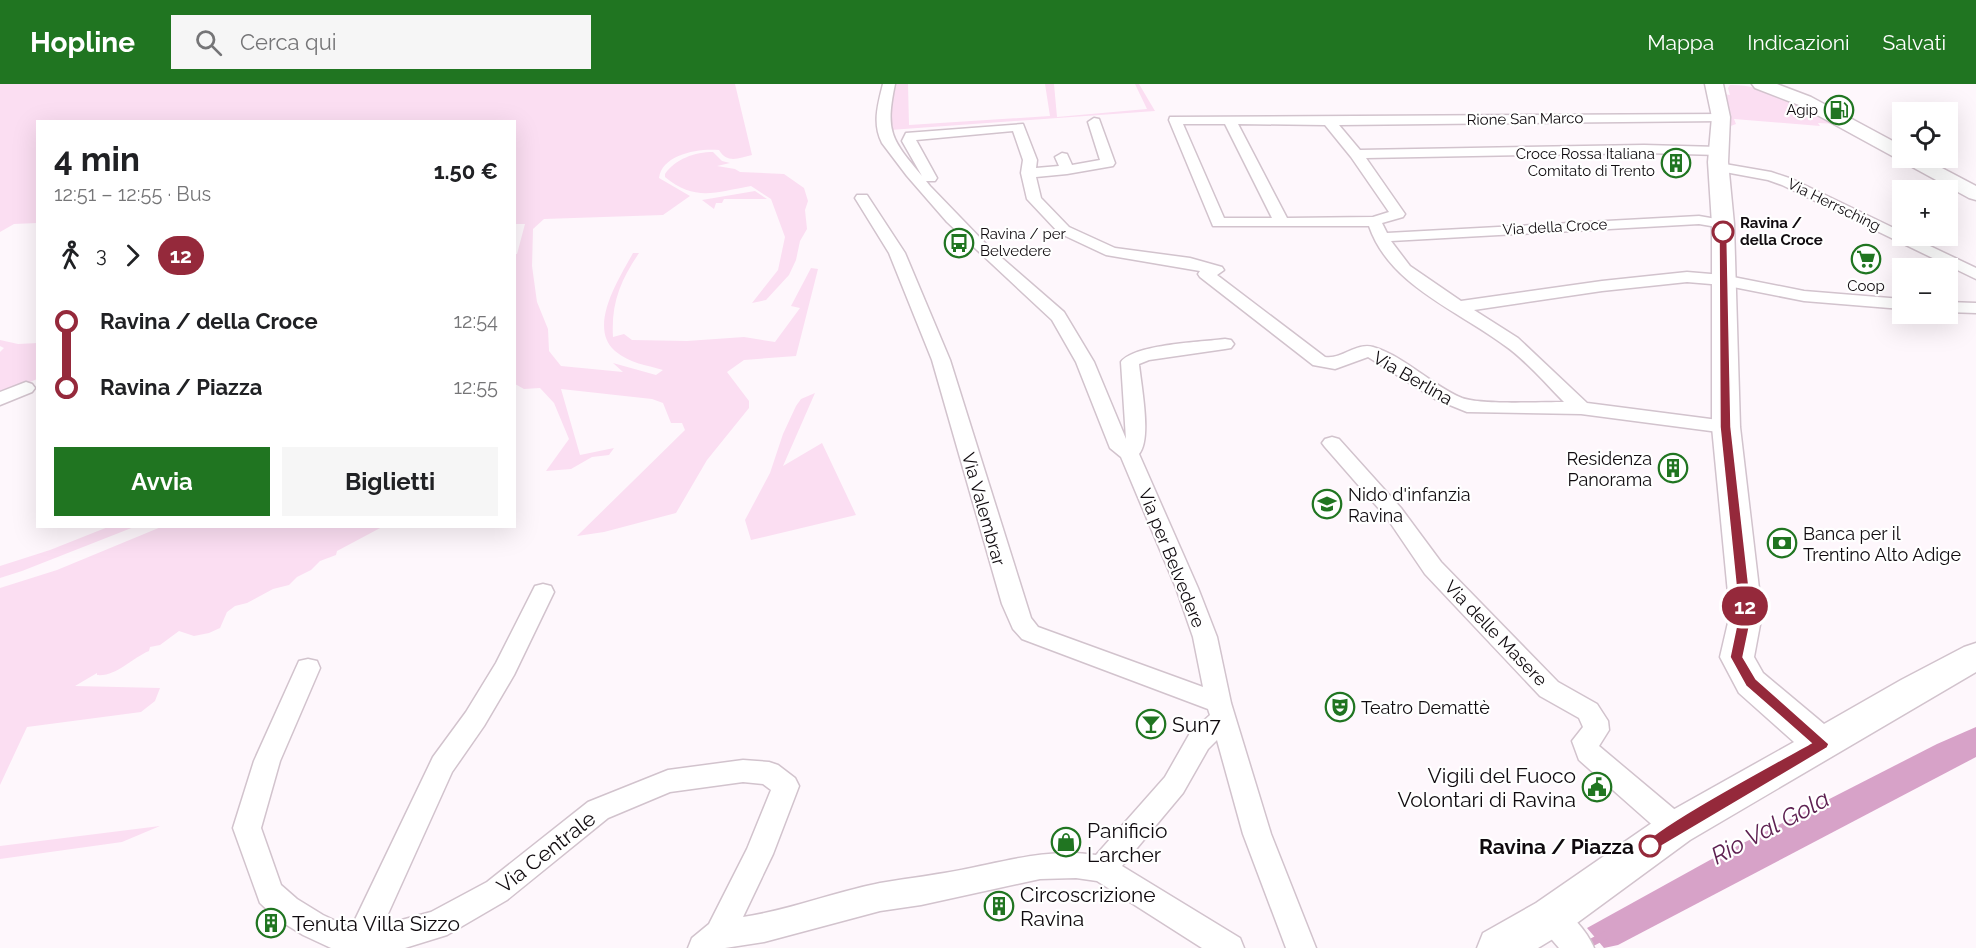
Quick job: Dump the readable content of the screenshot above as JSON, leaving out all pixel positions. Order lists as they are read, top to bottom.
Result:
{
  "streets": {
    "street": [
      "Rione San Marco",
      "Via Herrsching",
      "Via della Croce",
      "Via Berlina",
      "Via Valembrar",
      "Via per Belvedere",
      "Via delle Masere",
      "Via Centrale"
    ]
  },
  "crossings": [
    ["Rione San Marco", "Via Herrsching"],
    ["Via Berlina", "Via per Belvedere"],
    ["Via Valembrar", "Via per Belvedere"]
  ],
  "water": ["Rio Val Gola"],
  "places": {
    "fuel station": ["Agip"],
    "building": [
      "Croce Rossa Italiana Comitato di Trento",
      "Residenza Panorama",
      "Circoscrizione Ravina",
      "Tenuta Villa Sizzo"
    ],
    "other": ["Ravina / della Croce", "Ravina / Piazza"],
    "bus stop": ["Ravina / per Belvedere"],
    "supermarket": ["Coop"],
    "school or university": ["Nido d'infanzia Ravina"],
    "bank": ["Banca per il Trentino Alto Adige"],
    "theatre": ["Teatro Demattè"],
    "bar": ["Sun7"],
    "public building": ["Vigili del Fuoco Volontari di Ravina"],
    "shop": ["Panificio Larcher"]
  },
  "lines": ["bus line 12"],
  "page": {
    "header": "Hopline",
    "search": "Cerca qui",
    "nav": ["Mappa", "Indicazioni", "Salvati"],
    "on_map": "12",
    "map_buttons": ["+", "−"],
    "heading": ["4 min", "12:51 – 12:55 · Bus", "1.50 €"],
    "legs": ["3", "12"],
    "list": [
      {
        "name": "Ravina / della Croce",
        "value": "12:54"
      },
      {
        "name": "Ravina / Piazza",
        "value": "12:55"
      }
    ],
    "buttons": ["Avvia", "Biglietti"]
  }
}
